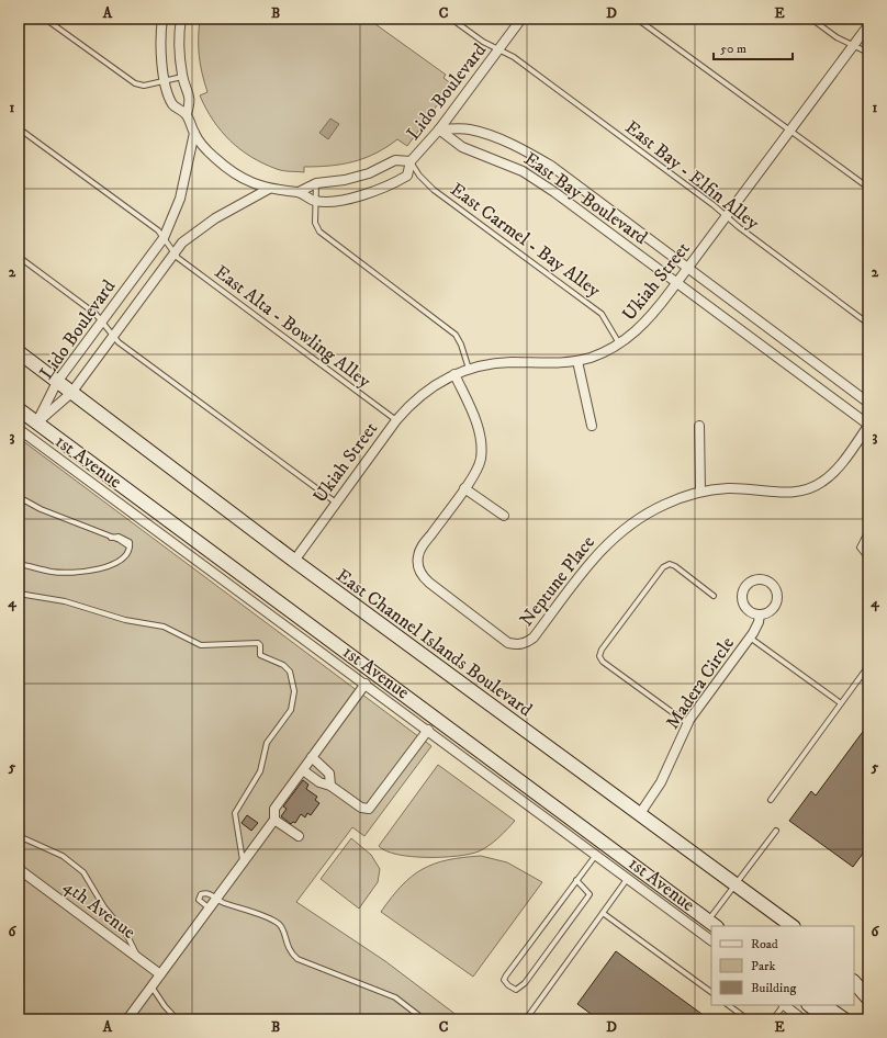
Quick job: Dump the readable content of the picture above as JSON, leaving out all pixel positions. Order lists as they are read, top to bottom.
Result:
{
  "streets": {
    "main road": ["East Channel Islands Boulevard"],
    "street": [
      "Lido Boulevard",
      "East Bay Boulevard",
      "Ukiah Street",
      "1st Avenue",
      "Neptune Place",
      "Madera Circle",
      "4th Avenue"
    ],
    "lane": ["East Bay - Elfin Alley", "East Carmel - Bay Alley", "East Alta - Bowling Alley"]
  },
  "crossings": [
    ["Lido Boulevard", "East Bay - Elfin Alley"],
    ["Lido Boulevard", "East Bay Boulevard"],
    ["Lido Boulevard", "East Carmel - Bay Alley"],
    ["Lido Boulevard", "East Alta - Bowling Alley"],
    ["Lido Boulevard", "East Channel Islands Boulevard"],
    ["East Bay - Elfin Alley", "Ukiah Street"],
    ["East Bay Boulevard", "Ukiah Street"],
    ["East Bay Boulevard", "Neptune Place"],
    ["East Carmel - Bay Alley", "Ukiah Street"],
    ["Ukiah Street", "East Alta - Bowling Alley"],
    ["Ukiah Street", "Neptune Place"],
    ["Ukiah Street", "East Channel Islands Boulevard"],
    ["East Channel Islands Boulevard", "Madera Circle"]
  ],
  "legend": ["Road", "Park", "Building"],
  "scale_bar": "50 m",
  "grid": {
    "columns": [
      "A",
      "B",
      "C",
      "D",
      "E"
    ],
    "rows": [
      "1",
      "2",
      "3",
      "4",
      "5",
      "6"
    ]
  }
}
